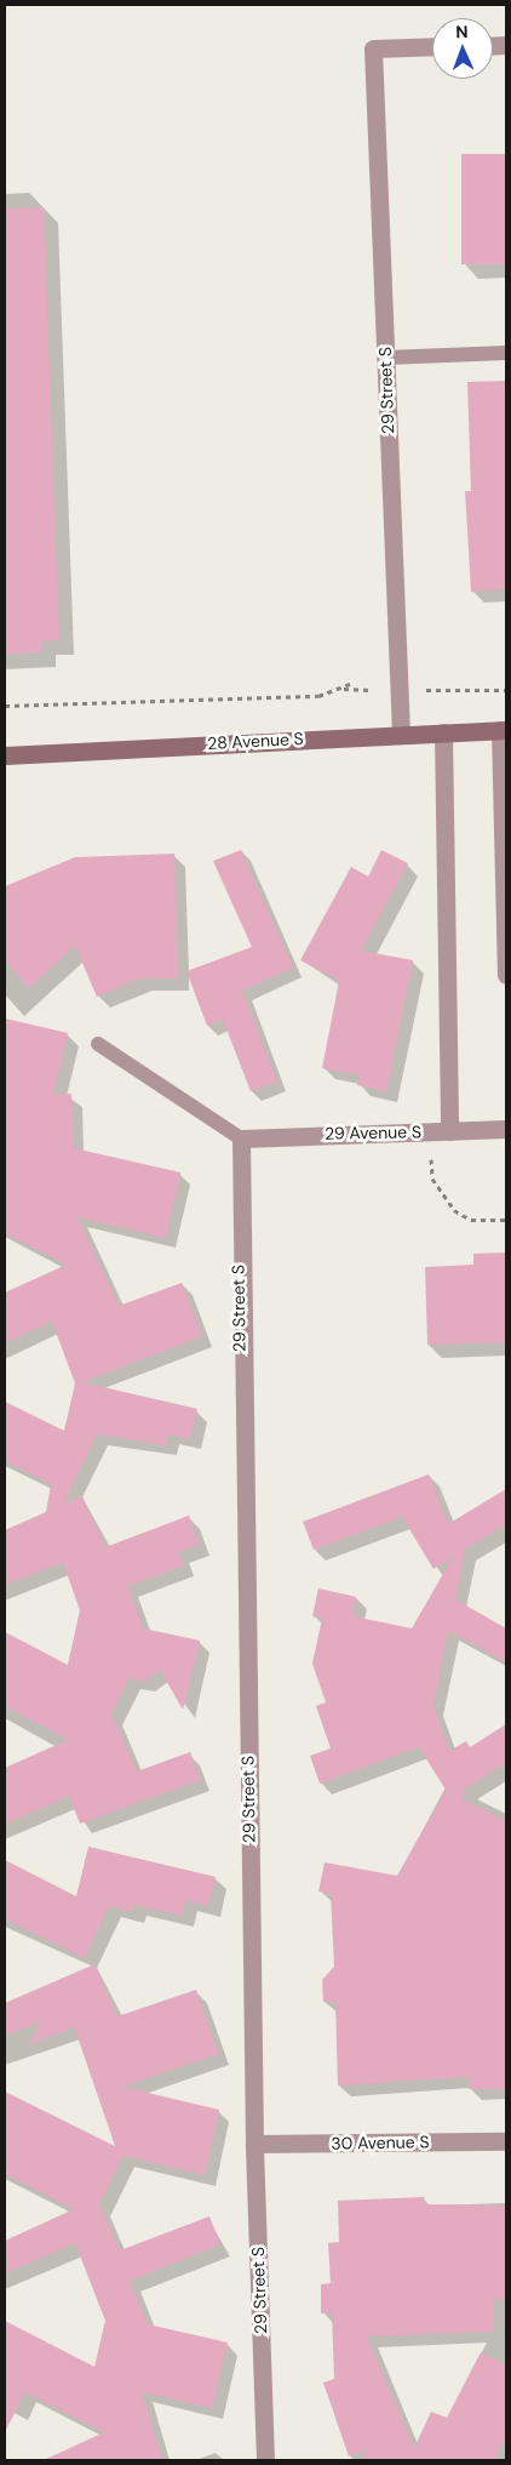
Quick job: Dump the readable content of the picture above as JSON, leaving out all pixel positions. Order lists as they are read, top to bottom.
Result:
{
  "streets": {
    "street": [
      "29 Street S",
      "28 Avenue S",
      "29 Avenue S",
      "30 Avenue S"
    ]
  },
  "crossings": [
    ["29 Street S", "28 Avenue S"],
    ["29 Street S", "29 Avenue S"],
    ["29 Street S", "30 Avenue S"]
  ],
  "north": "top"
}
